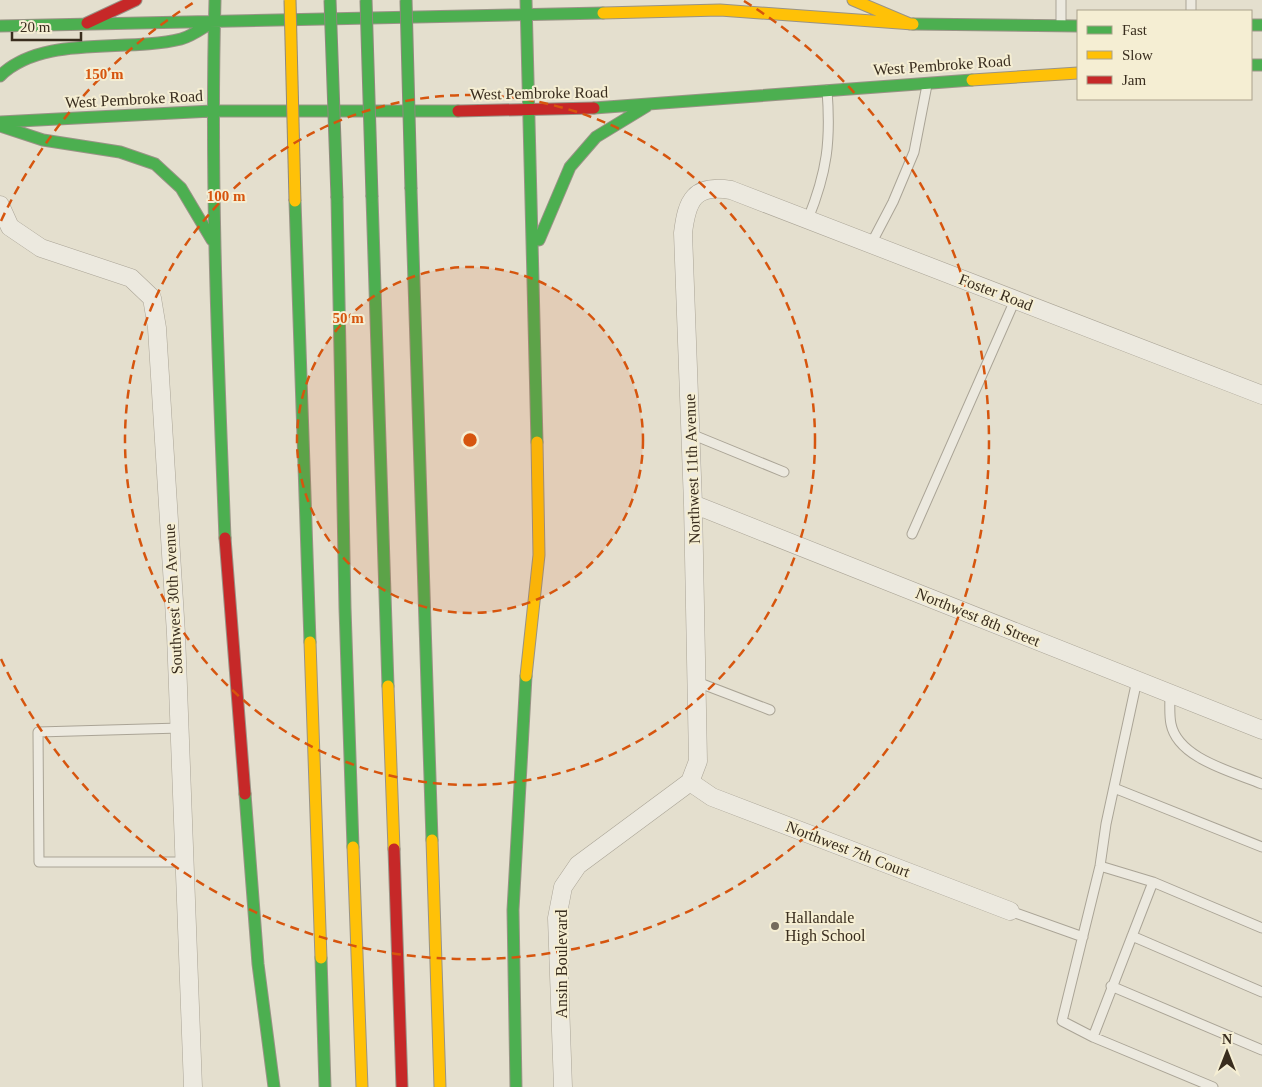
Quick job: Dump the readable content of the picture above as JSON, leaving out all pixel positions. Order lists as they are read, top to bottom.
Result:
{
  "streets": {
    "main road": ["West Pembroke Road"],
    "street": [
      "Foster Road",
      "Northwest 11th Avenue",
      "Southwest 30th Avenue",
      "Northwest 8th Street",
      "Northwest 7th Court",
      "Ansin Boulevard"
    ]
  },
  "crossings": [
    ["Foster Road", "Northwest 11th Avenue"],
    ["Northwest 11th Avenue", "Northwest 8th Street"],
    ["Northwest 11th Avenue", "Northwest 7th Court"],
    ["Northwest 11th Avenue", "Ansin Boulevard"],
    ["Northwest 7th Court", "Ansin Boulevard"]
  ],
  "places": ["Hallandale High School"],
  "legend": ["Fast", "Slow", "Jam"],
  "scale_bar": "20 m",
  "north": "top",
  "rings": ["150 m", "100 m", "50 m"]
}
